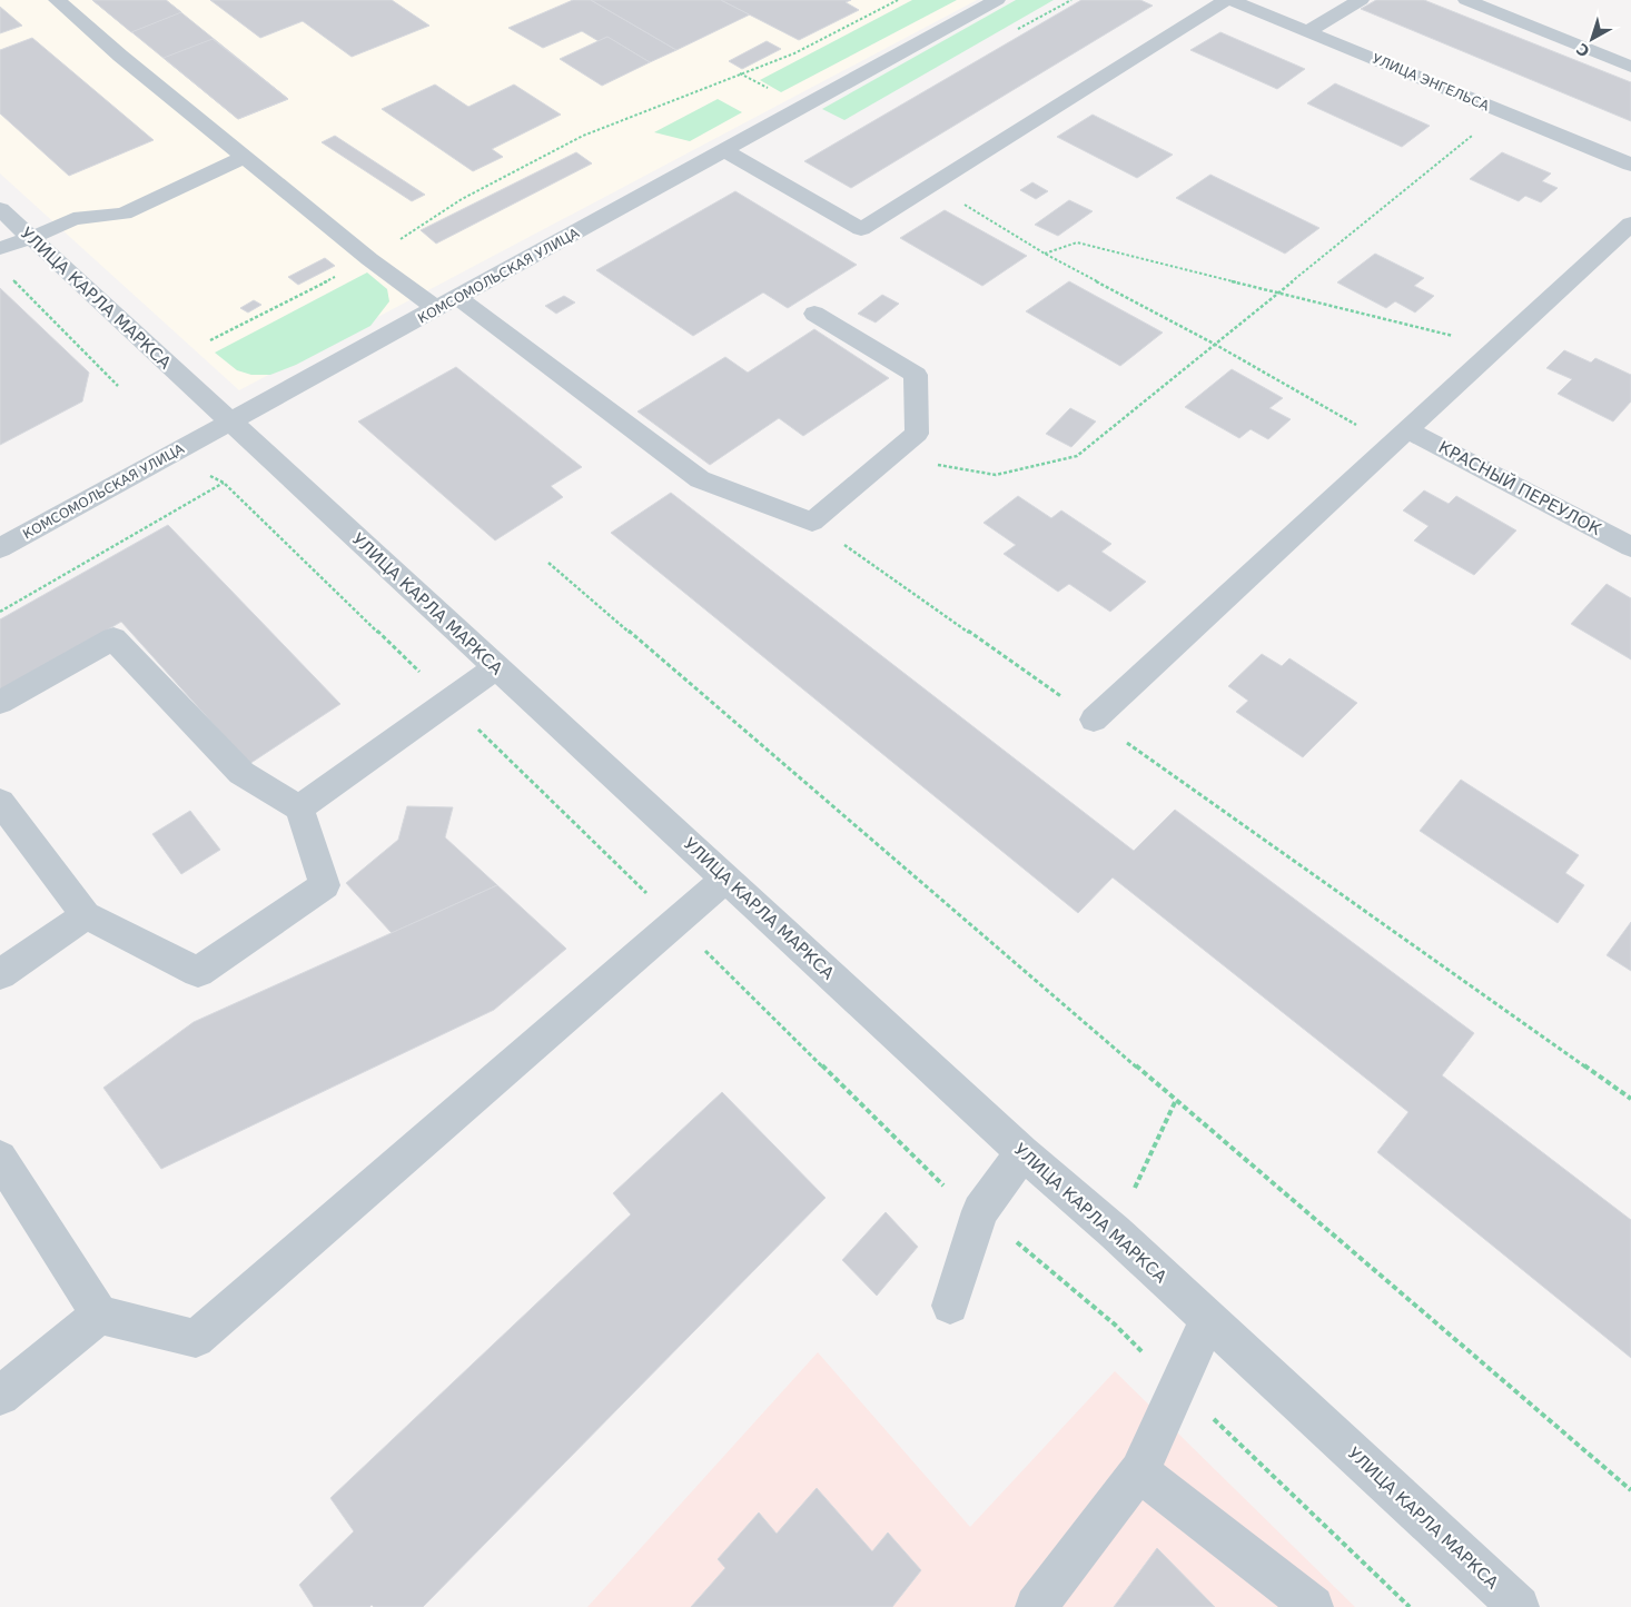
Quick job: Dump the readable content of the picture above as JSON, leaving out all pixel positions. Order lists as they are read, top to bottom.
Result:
{
  "streets": {
    "street": [
      "УЛИЦА ЭНГЕЛЬСА",
      "КОМСОМОЛЬСКАЯ УЛИЦА",
      "УЛИЦА КАРЛА МАРКСА",
      "КРАСНЫЙ ПЕРЕУЛОК"
    ]
  },
  "crossings": [
    ["КОМСОМОЛЬСКАЯ УЛИЦА", "УЛИЦА КАРЛА МАРКСА"]
  ],
  "north": "bottom left"
}
